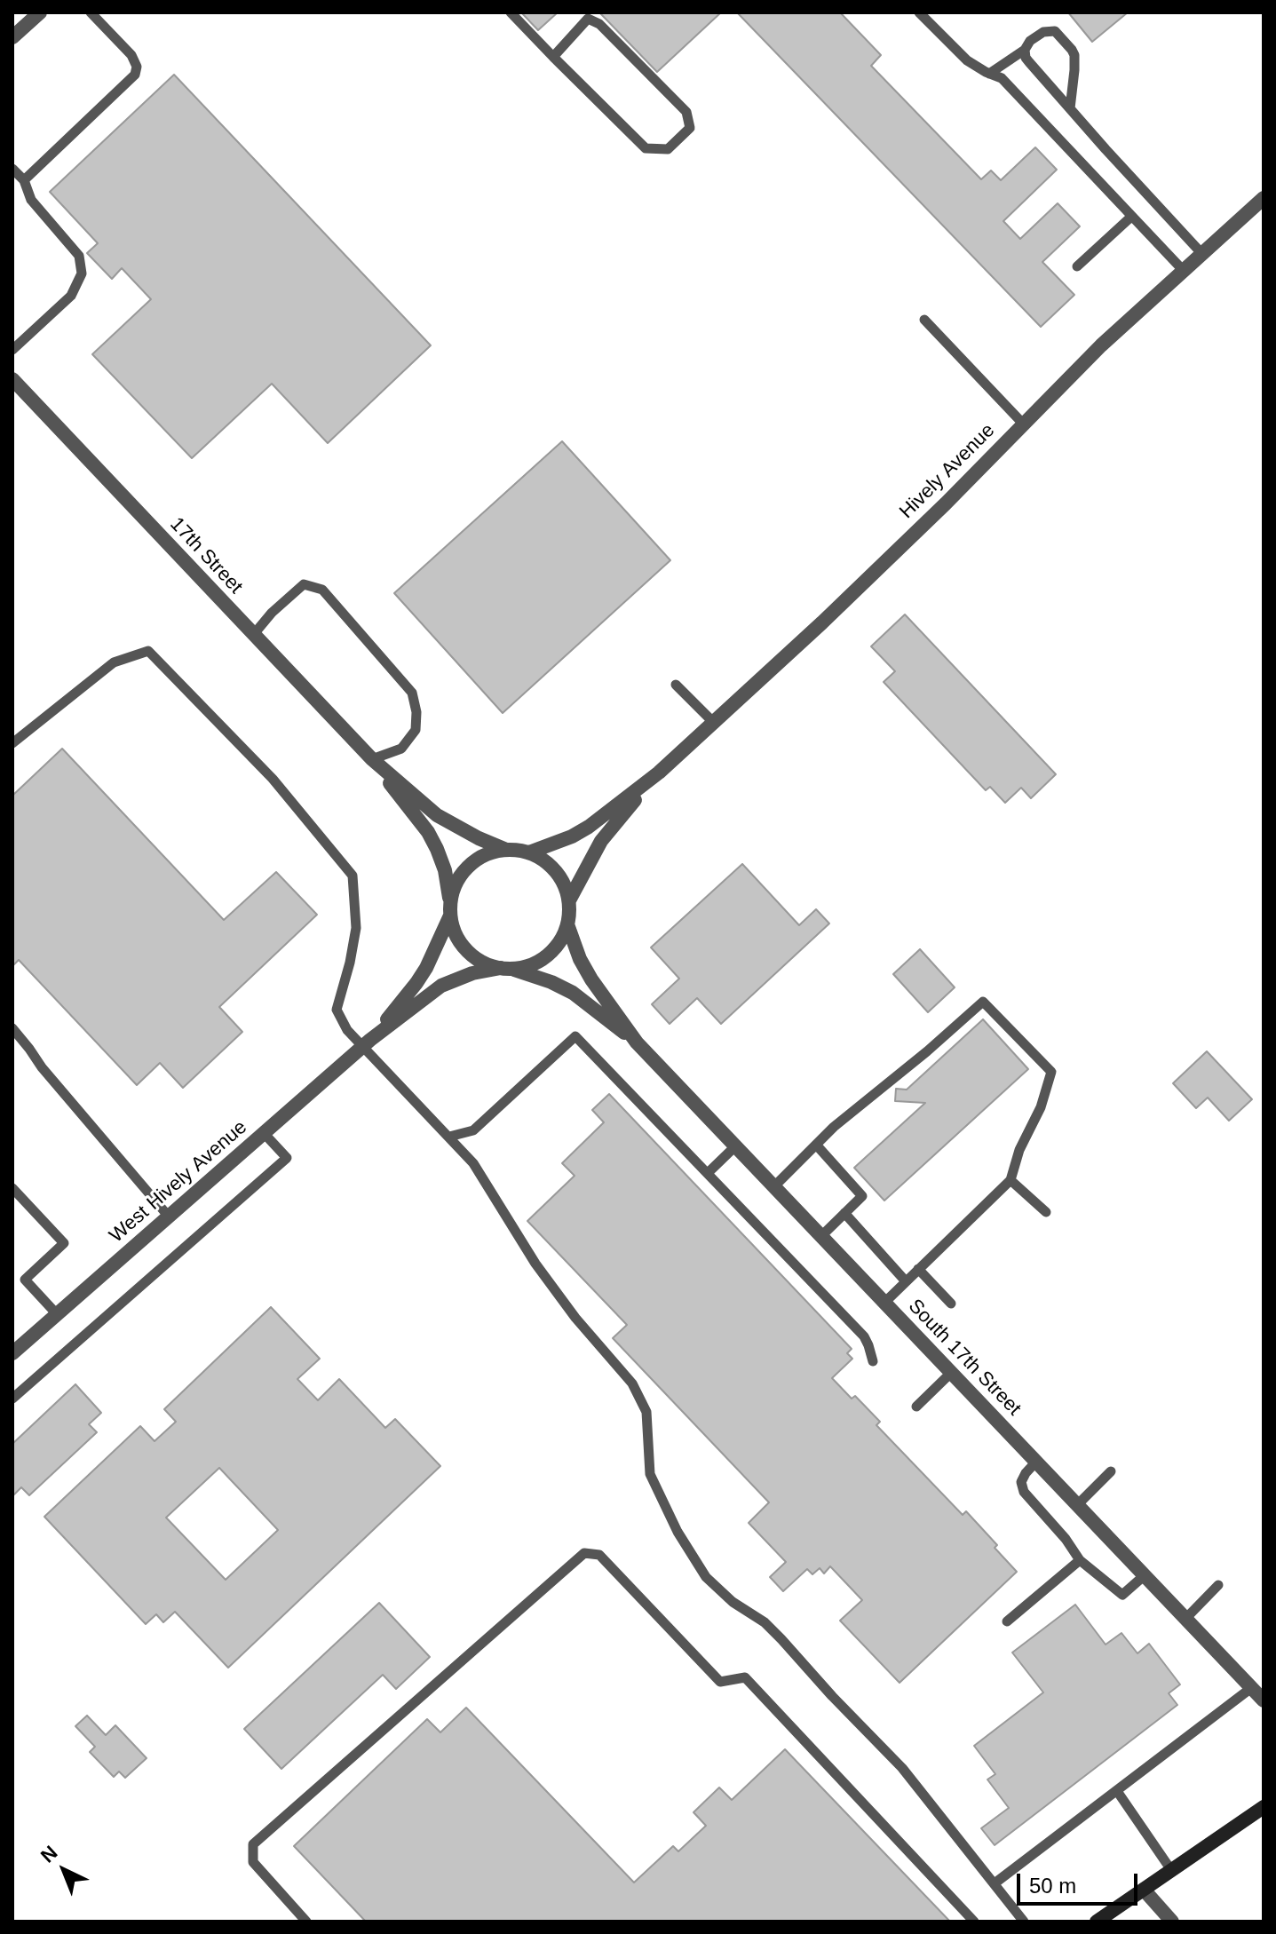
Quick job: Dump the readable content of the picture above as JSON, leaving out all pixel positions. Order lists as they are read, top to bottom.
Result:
{
  "streets": {
    "street": [
      "Hively Avenue",
      "17th Street",
      "West Hively Avenue",
      "South 17th Street"
    ]
  },
  "crossings": [
    ["Hively Avenue", "17th Street"]
  ],
  "scale_bar": "50 m",
  "north": "top left"
}
